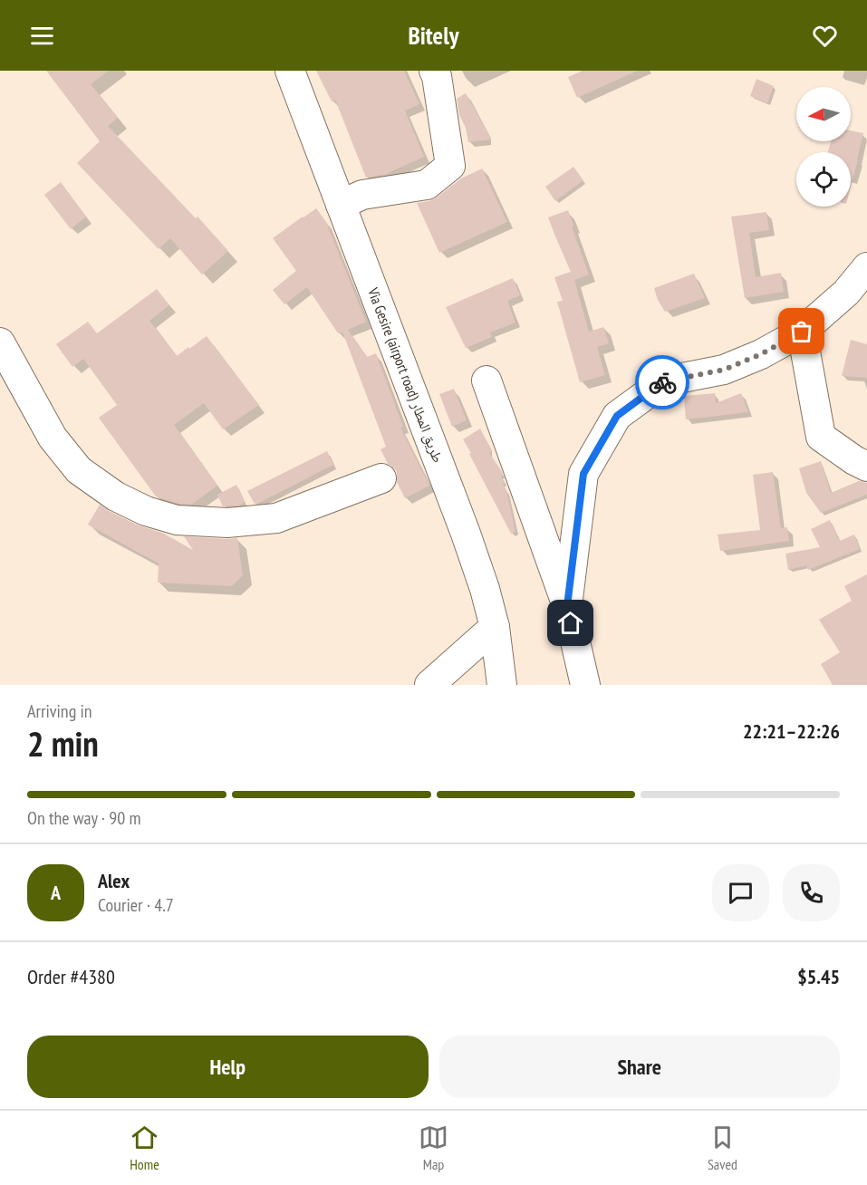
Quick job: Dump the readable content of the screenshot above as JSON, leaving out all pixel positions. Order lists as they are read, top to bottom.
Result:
{
  "streets": {
    "street": ["Via Gesire (airport road) طريق المطار"]
  },
  "north": "left",
  "page": {
    "header": "Bitely",
    "heading": ["2 min", "Arriving in", "22:21–22:26"],
    "panel": [
      "Alex",
      "Courier · 4.7",
      "Order #4380",
      "$5.45"
    ],
    "bar": "On the way · 90 m",
    "round": "A",
    "buttons": ["Help", "Share"],
    "tabs": ["Home", "Map", "Saved"]
  }
}
